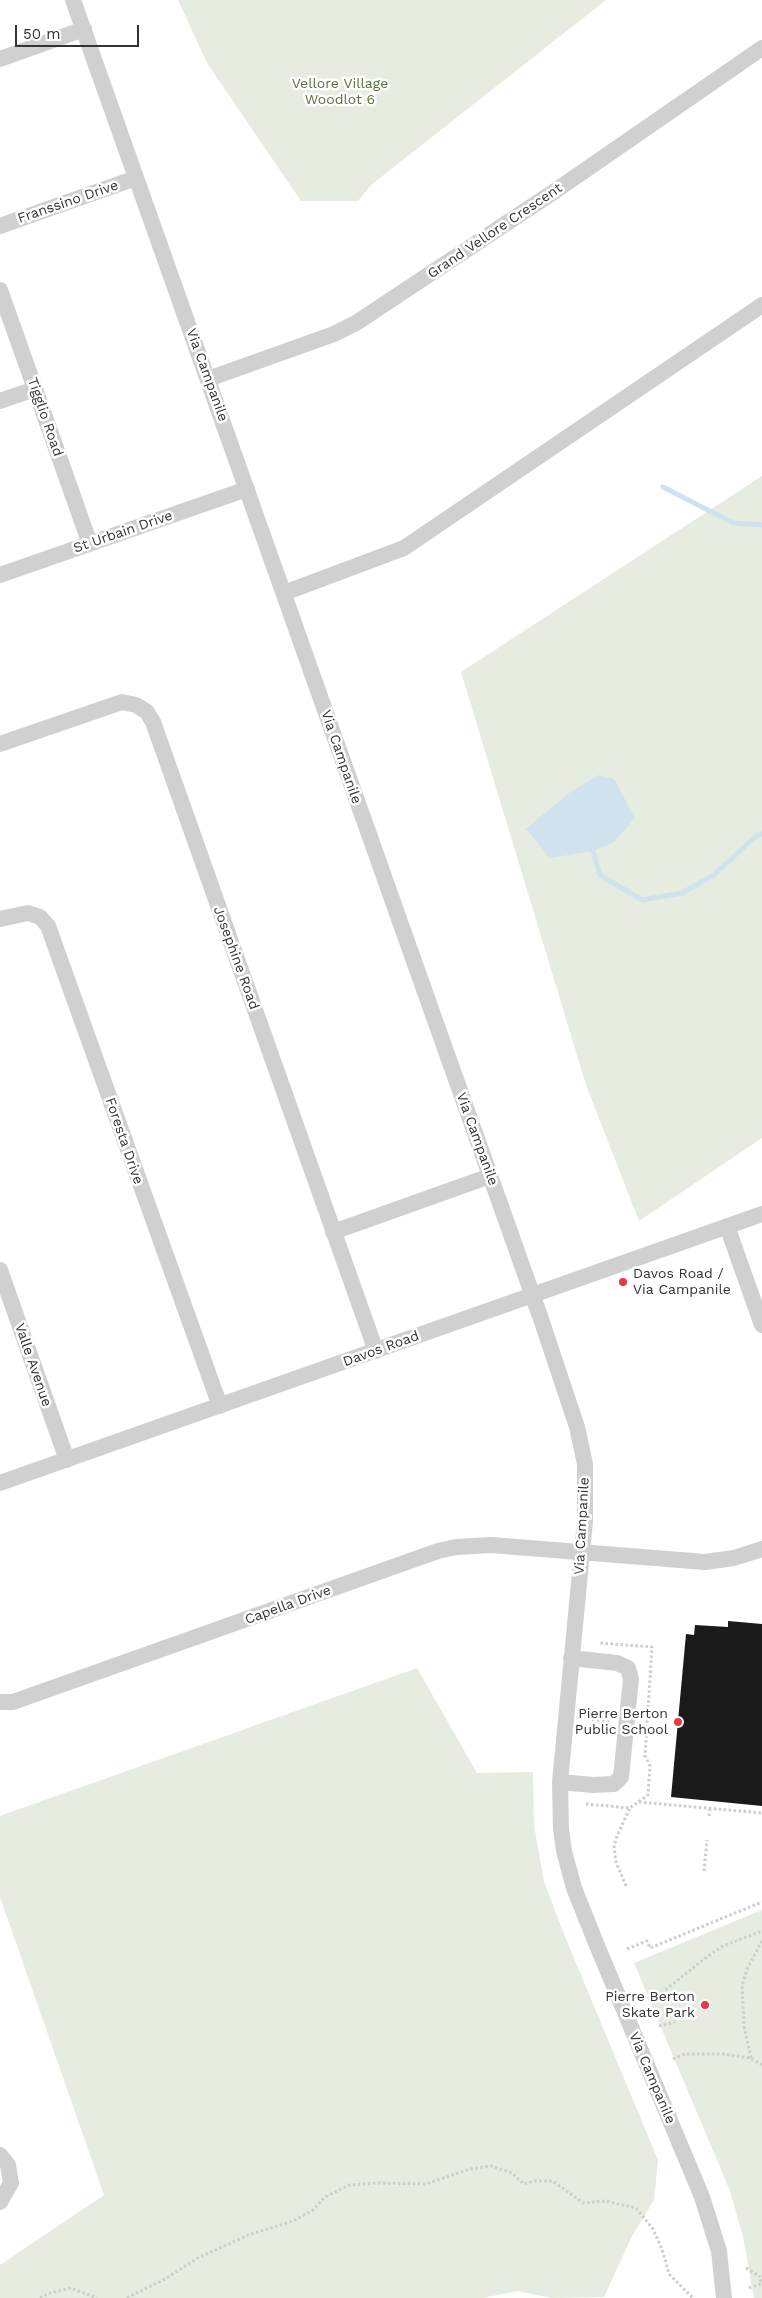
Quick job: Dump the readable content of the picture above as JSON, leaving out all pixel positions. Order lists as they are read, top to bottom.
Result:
{
  "streets": {
    "street": [
      "Franssino Drive",
      "Grand Vellore Crescent",
      "Via Campanile",
      "Tigglio Road",
      "St Urbain Drive",
      "Josephine Road",
      "Foresta Drive",
      "Davos Road",
      "Valle Avenue",
      "Capella Drive"
    ]
  },
  "crossings": [
    ["Franssino Drive", "Via Campanile"],
    ["Grand Vellore Crescent", "Via Campanile"],
    ["Via Campanile", "St Urbain Drive"],
    ["Via Campanile", "Davos Road"],
    ["Via Campanile", "Capella Drive"],
    ["Tigglio Road", "St Urbain Drive"],
    ["Josephine Road", "Davos Road"],
    ["Foresta Drive", "Davos Road"],
    ["Davos Road", "Valle Avenue"]
  ],
  "parks": ["Vellore Village Woodlot 6"],
  "places": ["Davos Road / Via Campanile", "Pierre Berton Public School", "Pierre Berton Skate Park"],
  "scale_bar": "50 m"
}
